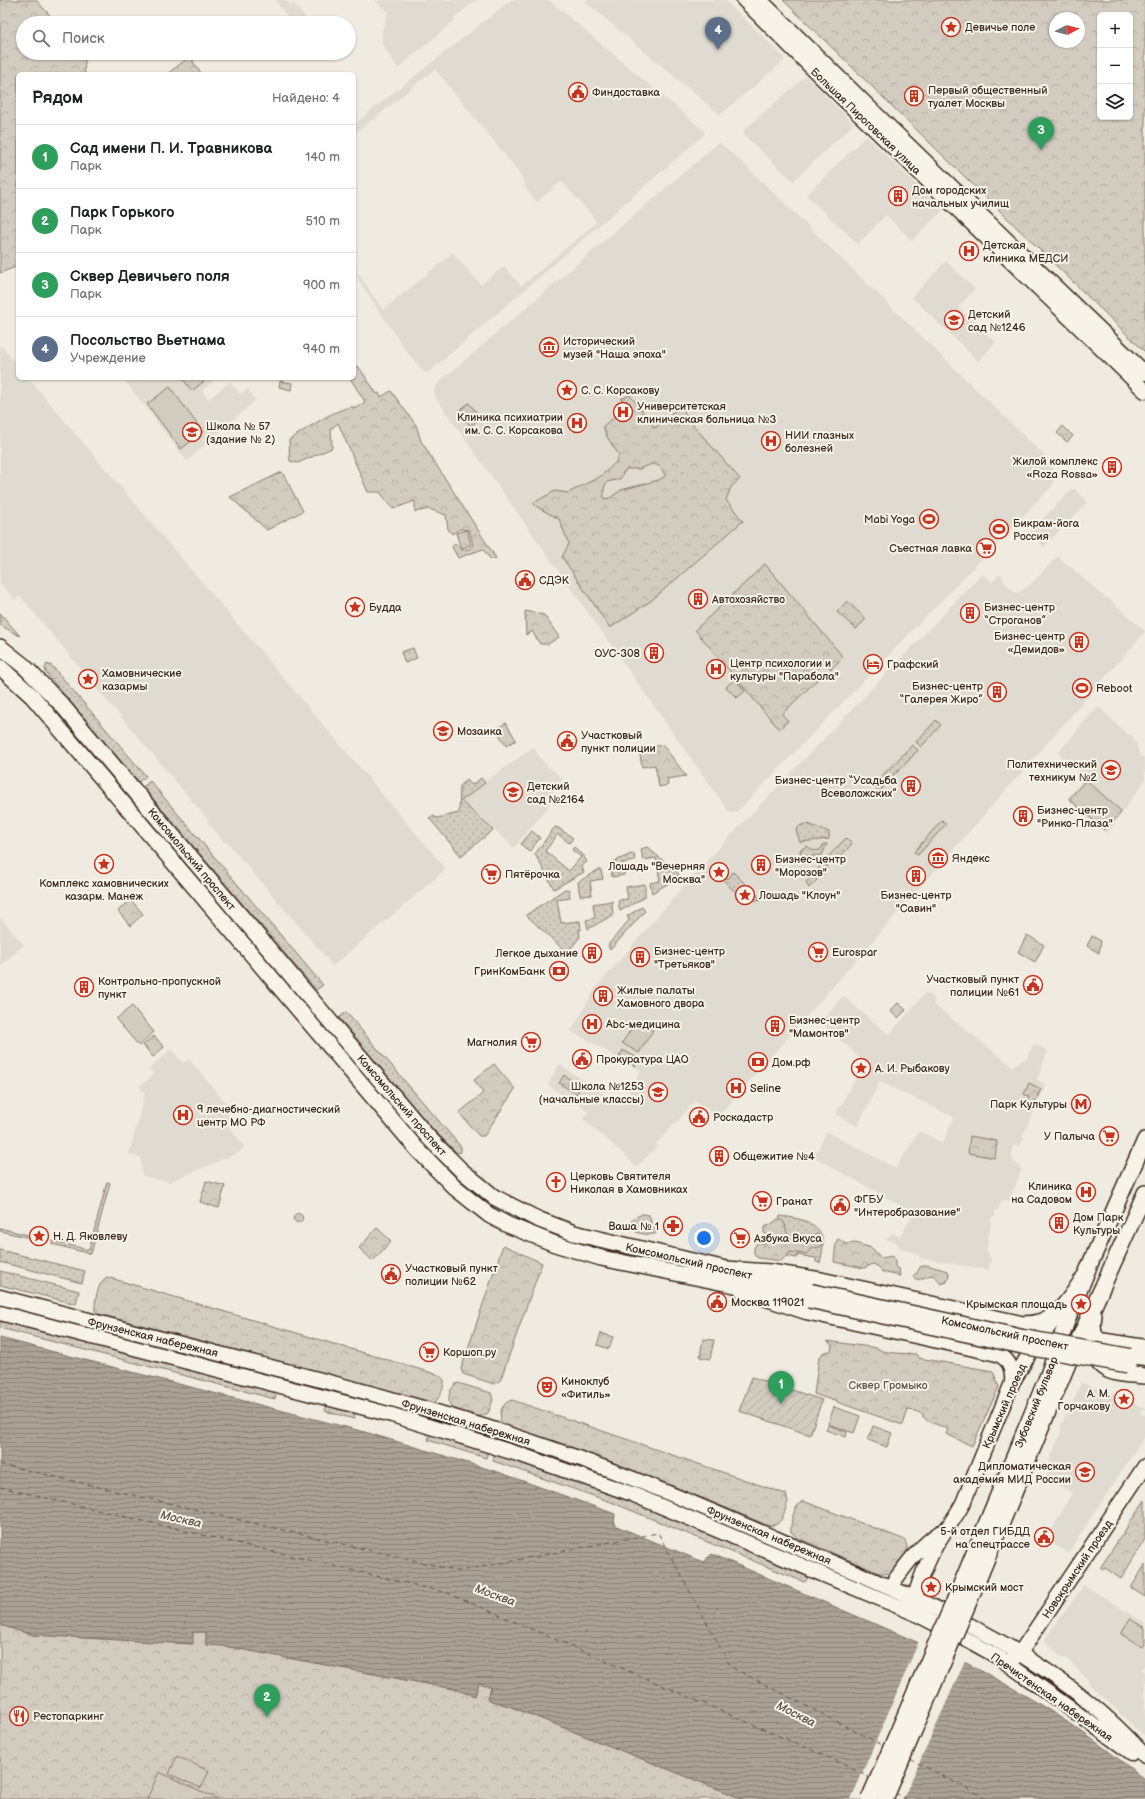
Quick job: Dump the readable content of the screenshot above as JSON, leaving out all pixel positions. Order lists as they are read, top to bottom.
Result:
{
  "streets": {
    "main road": [
      "Большая Пироговская улица",
      "Комсомольский проспект",
      "Фрунзенская набережная",
      "Зубовский бульвар",
      "Крымский проезд",
      "Новокрымский проезд",
      "Пречистенская набережная"
    ]
  },
  "crossings": [
    ["Фрунзенская набережная", "Крымский проезд"],
    ["Фрунзенская набережная", "Пречистенская набережная"],
    ["Зубовский бульвар", "Крымский проезд"],
    ["Крымский проезд", "Пречистенская набережная"],
    ["Новокрымский проезд", "Пречистенская набережная"]
  ],
  "water": ["Москва"],
  "parks": ["Сквер Громыко"],
  "places": {
    "place": [
      "Девичье поле",
      "С. С. Корсакову",
      "Будда",
      "Хамовнические казармы",
      "Комплекс хамовнических казарм. Манеж",
      "Лошадь \"Вечерняя Москва\"",
      "Лошадь \"Клоун\"",
      "А. И. Рыбакову",
      "Н. Д. Яковлеву",
      "Крымская площадь",
      "А. М. Горчакову",
      "Крымский мост"
    ],
    "public building": [
      "Финдоставка",
      "СДЭК",
      "Участковый пункт полиции",
      "Участковый пункт полиции №61",
      "Прокуратура ЦАО",
      "Роскадастр",
      "ФГБУ \"Интеробразование\"",
      "Участковый пункт полиции №62",
      "Москва 119021",
      "5-й отдел ГИБДД на спецтрассе"
    ],
    "building": [
      "Первый общественный туалет Москвы",
      "Дом городских начальных училищ",
      "Жилой комплекс «Roza Rossa»",
      "Автохозяйство",
      "Бизнес-центр “Строганов”",
      "Бизнес-центр «Демидов»",
      "ОУС-308",
      "Бизнес-центр “Галерея Жиро”",
      "Бизнес-центр “Усадьба Всеволожских”",
      "Бизнес-центр \"Ринко-Плаза\"",
      "Бизнес-центр \"Морозов\"",
      "Бизнес-центр \"Савин\"",
      "Легкое дыхание",
      "Бизнес-центр \"Третьяков\"",
      "Контрольно-пропускной пункт",
      "Жилые палаты Хамовного двора",
      "Бизнес-центр \"Мамонтов\"",
      "Общежитие №4",
      "Дом Парк Культуры"
    ],
    "hospital": [
      "Детская клиника МЕДСИ",
      "Университетская клиническая больница №3",
      "Клиника психиатрии им. С. С. Корсакова",
      "НИИ глазных болезней",
      "Центр психологии и культуры \"Парабола\"",
      "Abc-медицина",
      "Seline",
      "9 лечебно-диагностический центр МО РФ",
      "Клиника на Садовом"
    ],
    "school or university": [
      "Детский сад №1246",
      "Школа № 57 (здание № 2)",
      "Мозаика",
      "Политехнический техникум №2",
      "Детский сад №2164",
      "Школа №1253 (начальные классы)",
      "Дипломатическая академия МИД России"
    ],
    "museum": ["Исторический музей \"Наша эпоха\"", "Яндекс"],
    "sports": ["Mabi Yoga", "Бикрам-йога Россия", "Reboot"],
    "supermarket": [
      "Съестная лавка",
      "Пятёрочка",
      "Eurospar",
      "Магнолия",
      "У Палыча",
      "Гранат",
      "Азбука Вкуса",
      "Коршоп.ру"
    ],
    "hotel": ["Графский"],
    "bank": ["ГринКомБанк", "Дом.рф"],
    "metro station": ["Парк Культуры"],
    "church": ["Церковь Святителя Николая в Хамовниках"],
    "pharmacy": ["Ваша № 1"],
    "theatre": ["Киноклуб «Фитиль»"],
    "restaurant": ["Рестопаркинг"]
  },
  "north": "right",
  "page": {
    "map_buttons": ["+", "−"],
    "search": "Поиск",
    "pins": [
      "4",
      "3",
      "1",
      "2"
    ],
    "heading": ["Рядом", "Найдено: 4"],
    "list": [
      {
        "mark": "1",
        "name": "Сад имени П. И. Травникова",
        "note": "Парк",
        "value": "140 m"
      },
      {
        "mark": "2",
        "name": "Парк Горького",
        "note": "Парк",
        "value": "510 m"
      },
      {
        "mark": "3",
        "name": "Сквер Девичьего поля",
        "note": "Парк",
        "value": "900 m"
      },
      {
        "mark": "4",
        "name": "Посольство Вьетнама",
        "note": "Учреждение",
        "value": "940 m"
      }
    ]
  }
}
